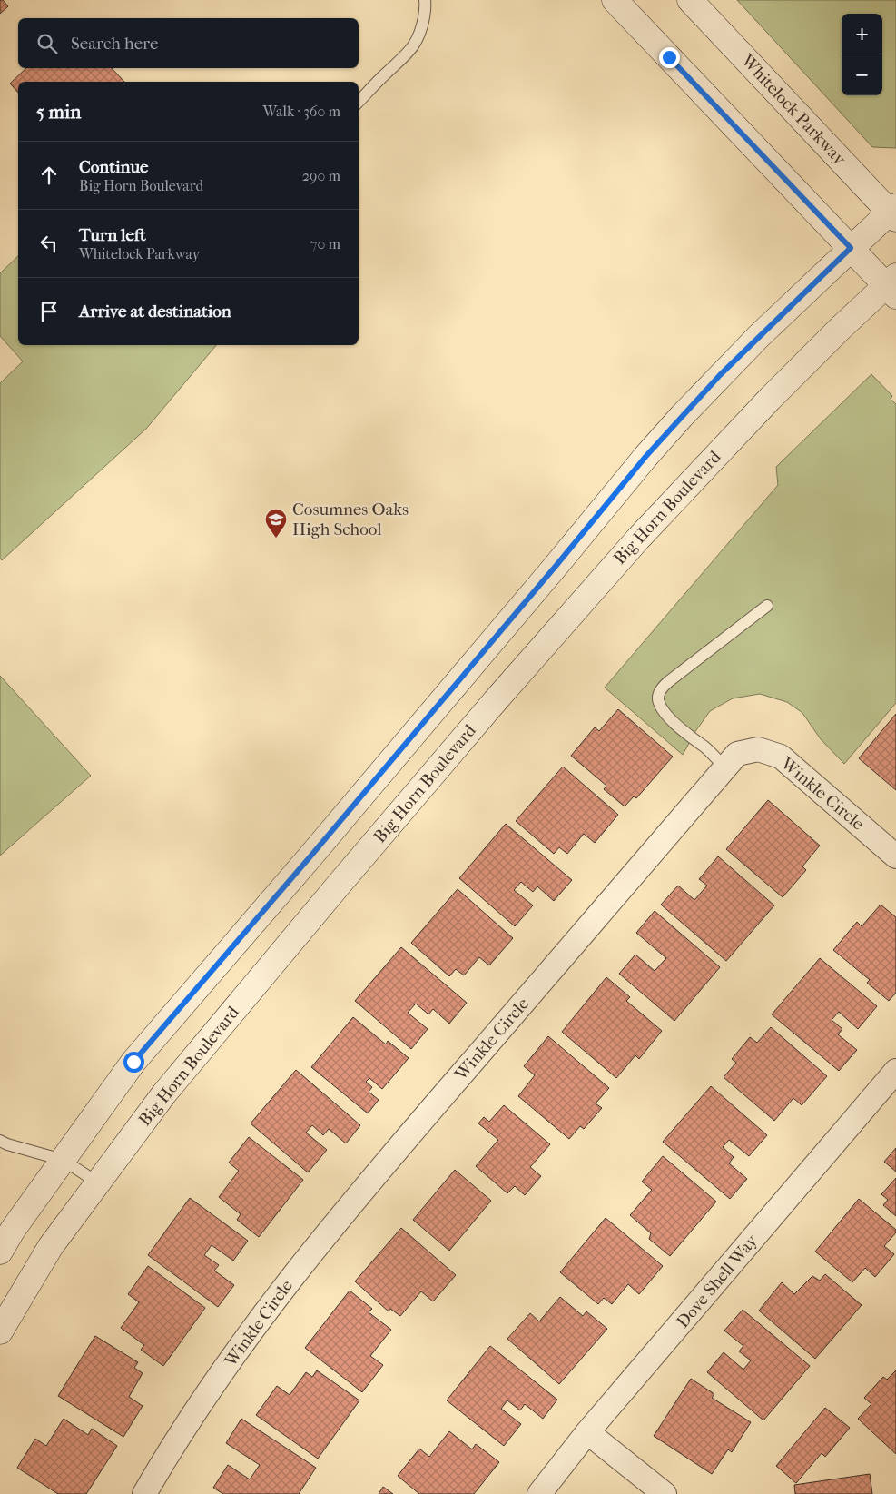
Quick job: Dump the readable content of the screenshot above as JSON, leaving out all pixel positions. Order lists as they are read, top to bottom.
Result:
{
  "streets": {
    "main road": ["Whitelock Parkway", "Big Horn Boulevard"],
    "street": ["Winkle Circle", "Dove Shell Way"]
  },
  "places": {
    "school or university": ["Cosumnes Oaks High School"]
  },
  "page": {
    "map_buttons": ["+", "−"],
    "search": "Search here",
    "heading": ["5 min", "Walk · 360 m"],
    "list": [
      ["Continue", "Big Horn Boulevard", "290 m"],
      ["Turn left", "Whitelock Parkway", "70 m"],
      "Arrive at destination"
    ]
  }
}
